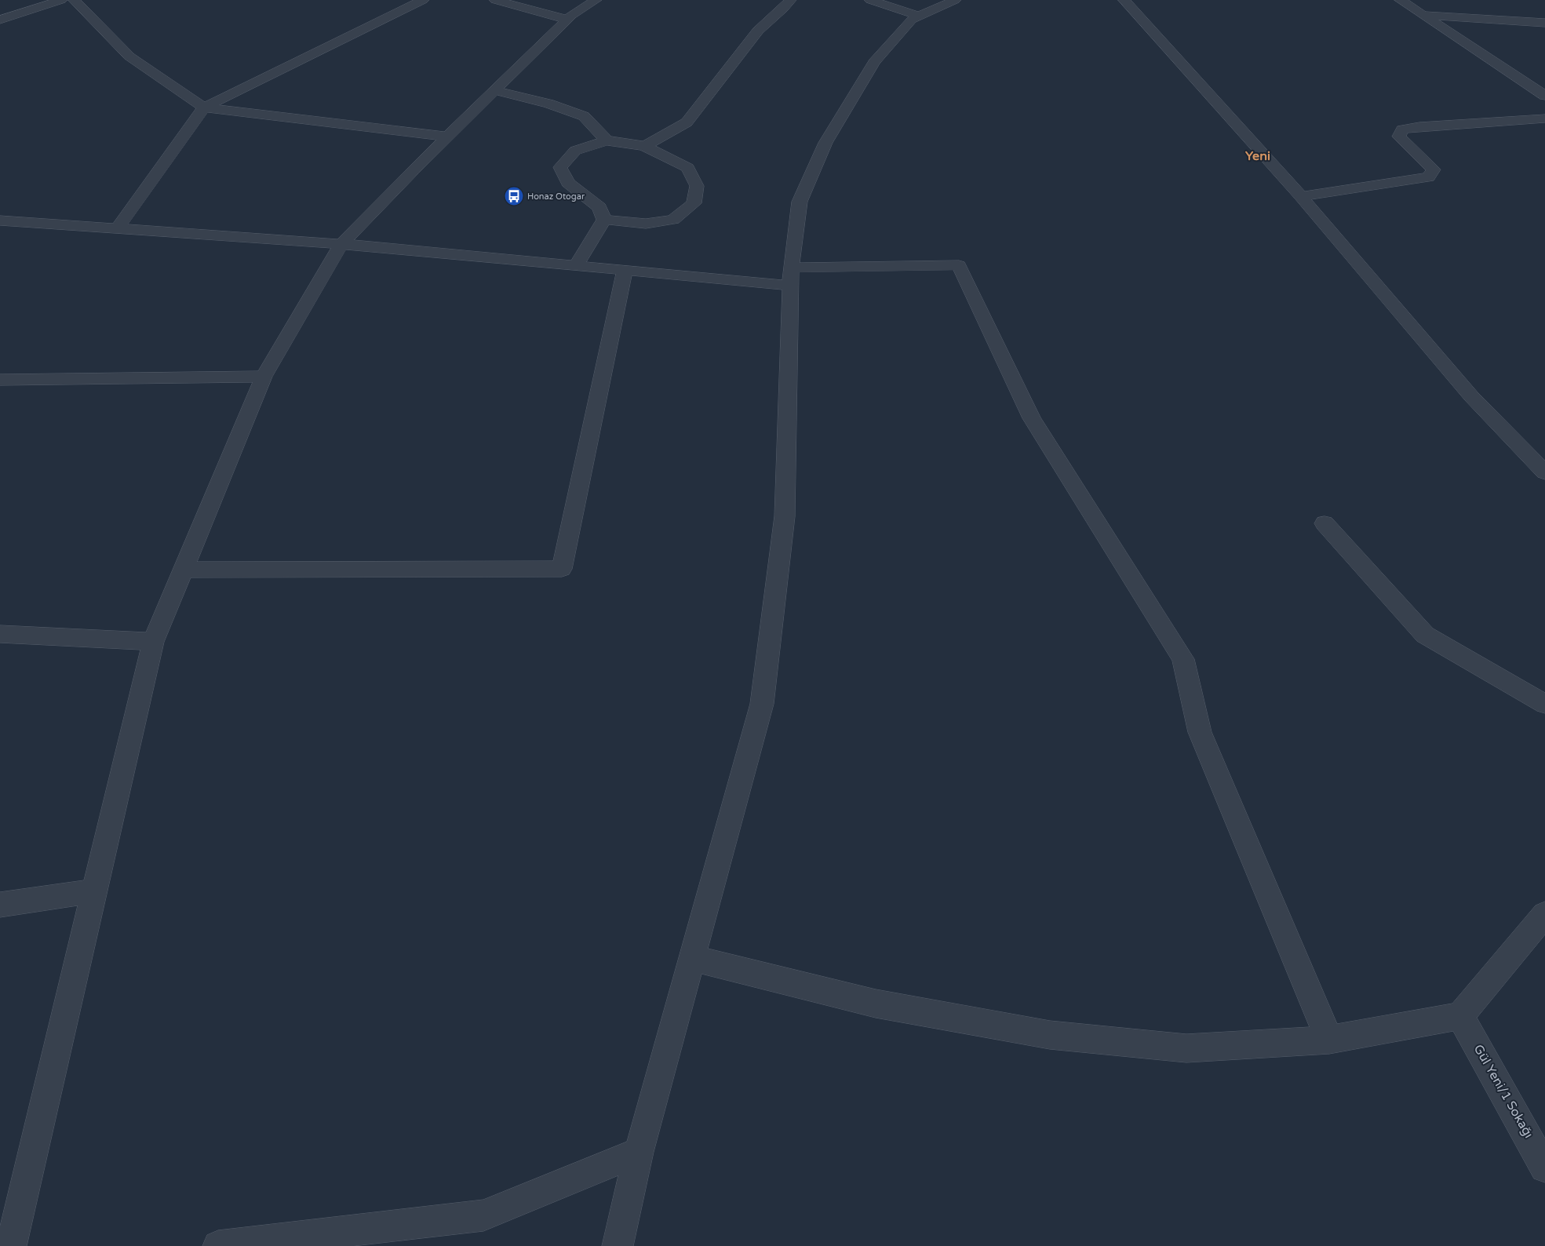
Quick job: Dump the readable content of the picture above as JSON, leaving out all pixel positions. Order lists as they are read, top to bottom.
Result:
{
  "streets": {
    "street": ["Gül Yeni/1 Sokağı"]
  },
  "districts": ["Yeni"],
  "places": {
    "bus stop": ["Honaz Otogar"]
  }
}
